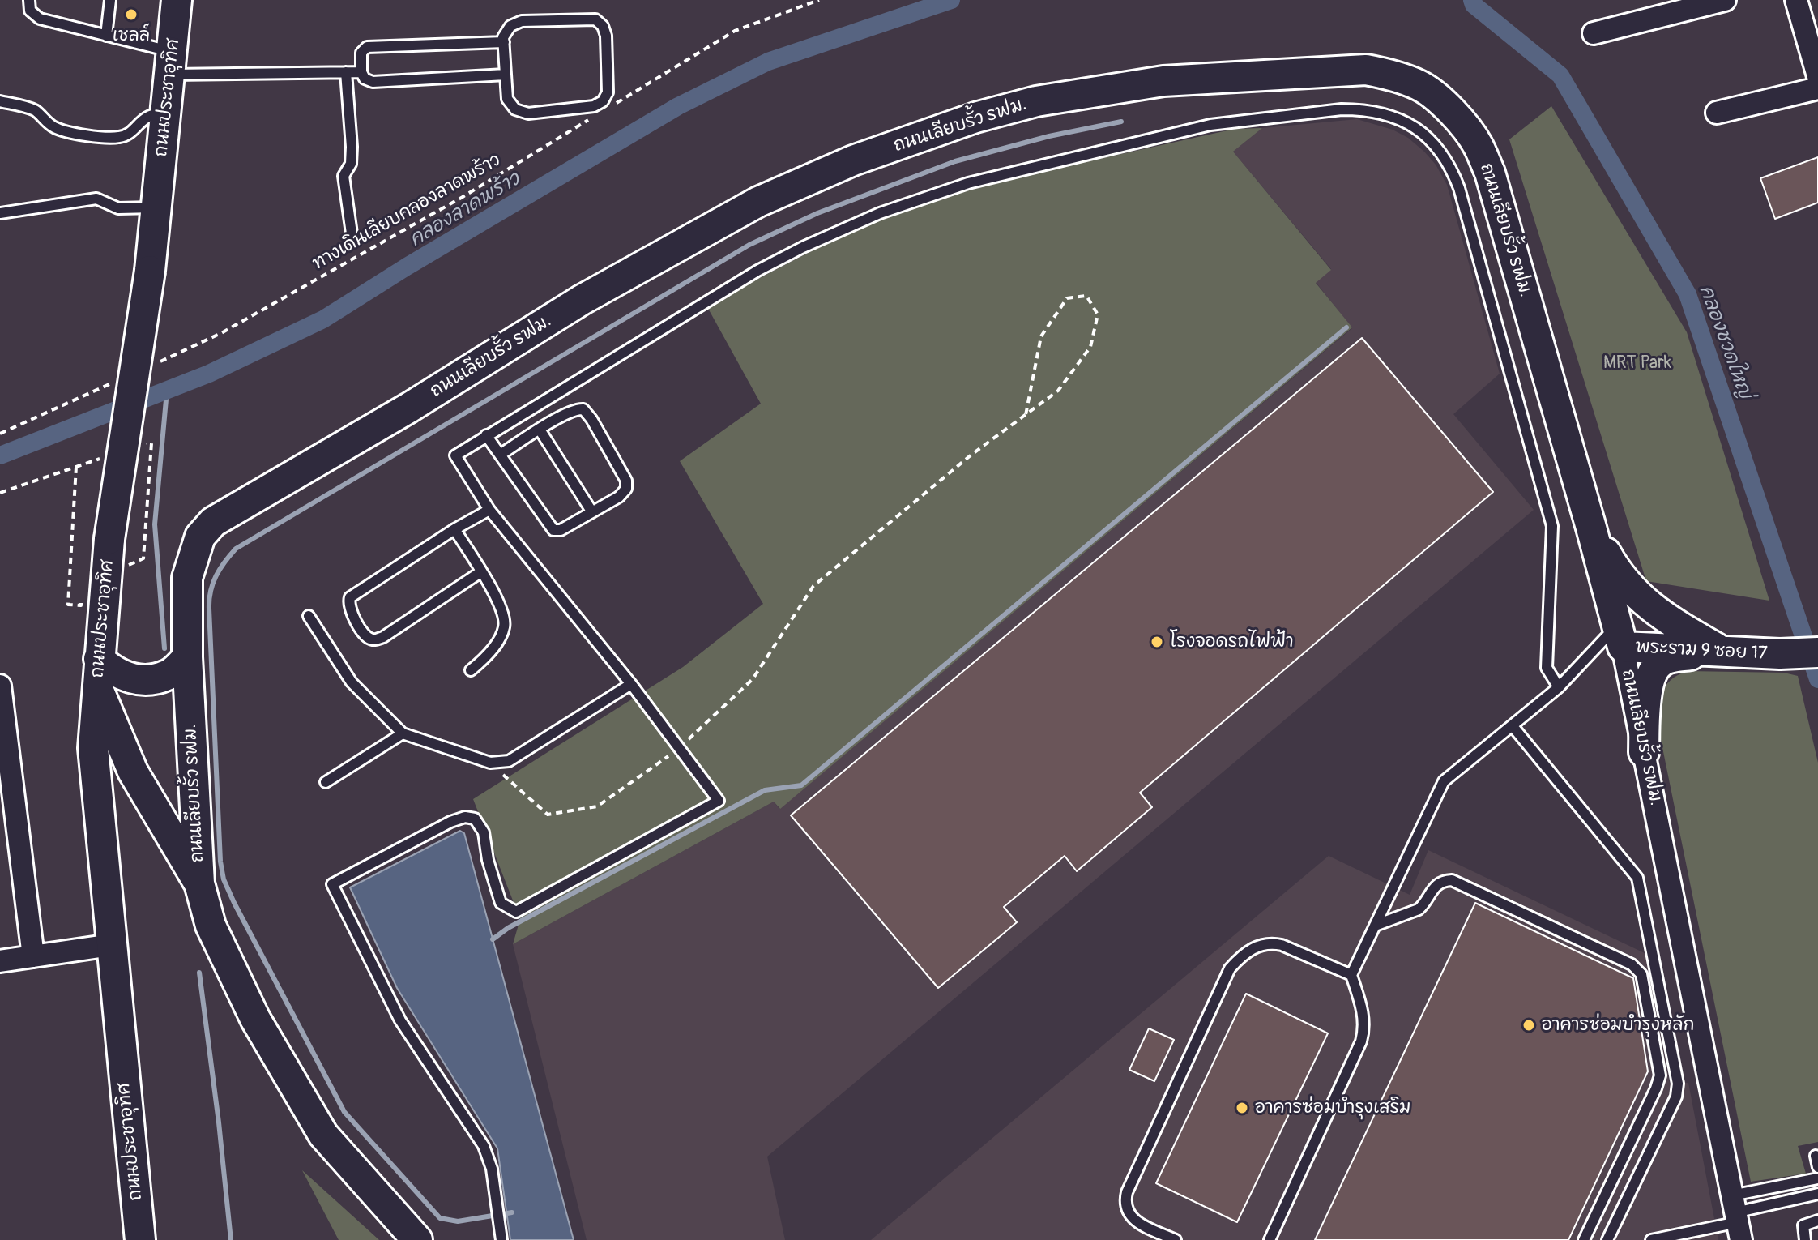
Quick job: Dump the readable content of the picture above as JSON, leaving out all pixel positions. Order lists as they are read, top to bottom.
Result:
{
  "streets": {
    "street": ["ถนนประชาอุทิศ", "ถนนเลียบรั้ว รฟม.", "พระราม 9 ซอย 17"],
    "path": ["ทางเดินเลียบคลองลาดพร้าว"]
  },
  "crossings": [
    ["ถนนเลียบรั้ว รฟม.", "พระราม 9 ซอย 17"]
  ],
  "water": ["คลองลาดพร้าว", "คลองชวดใหญ่"],
  "parks": ["MRT Park"],
  "places": [
    "เชลล์",
    "โรงจอดรถไฟฟ้า",
    "อาคารซ่อมบำรุงหลัก",
    "อาคารซ่อมบำรุงเสริม"
  ]
}
